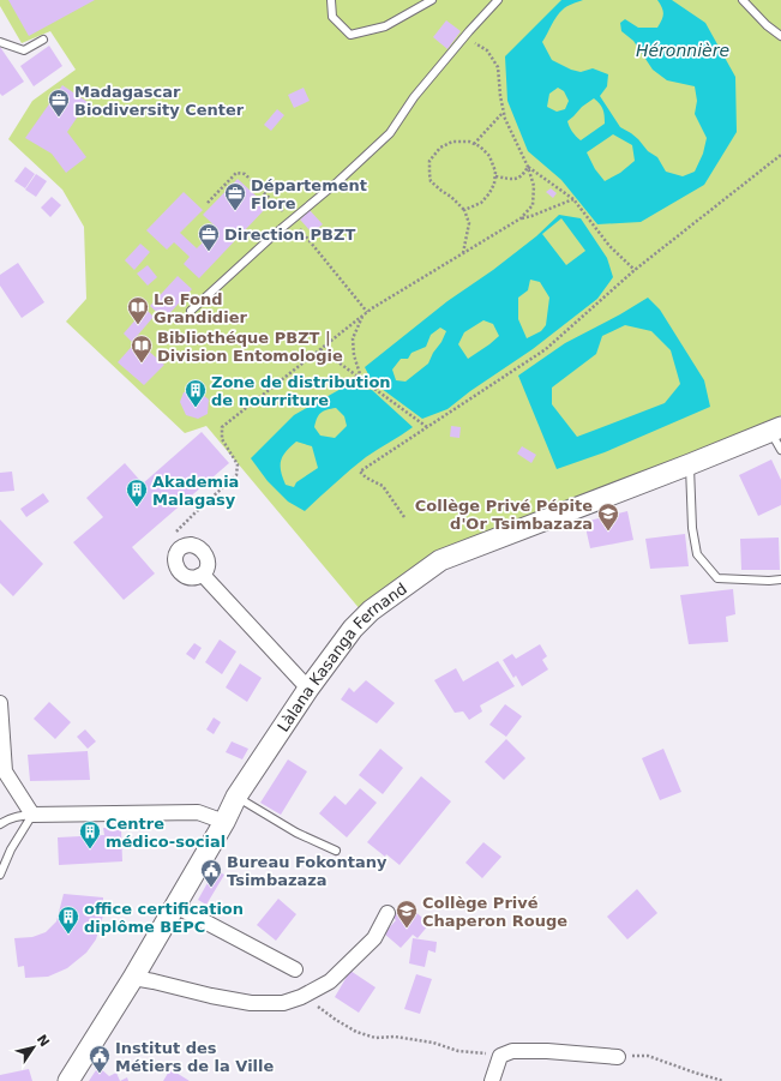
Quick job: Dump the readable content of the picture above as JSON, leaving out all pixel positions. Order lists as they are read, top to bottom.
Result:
{
  "streets": {
    "street": ["Làlana Kasanga Fernand"]
  },
  "water": ["Héronnière"],
  "places": {
    "office": ["Madagascar Biodiversity Center", "Département Flore", "Direction PBZT"],
    "library": ["Le Fond Grandidier", "Bibliothéque PBZT | Division Entomologie"],
    "building": [
      "Zone de distribution de nourriture",
      "Akademia Malagasy",
      "Centre médico-social",
      "office certification diplôme BEPC"
    ],
    "school or university": ["Collège Privé Pépite d'Or Tsimbazaza", "Collège Privé Chaperon Rouge"],
    "public building": ["Bureau Fokontany Tsimbazaza", "Institut des Métiers de la Ville"]
  },
  "north": "top right"
}
